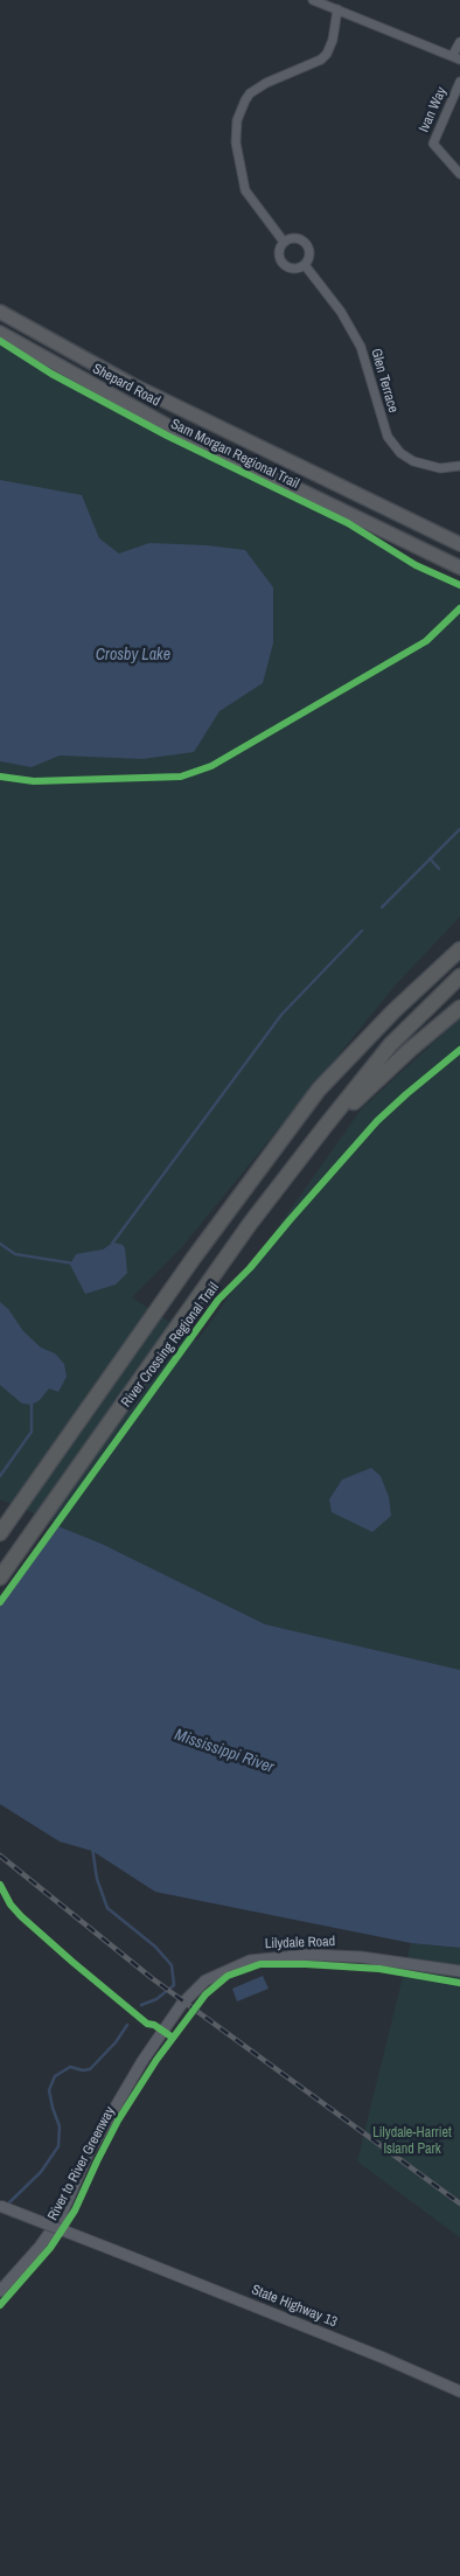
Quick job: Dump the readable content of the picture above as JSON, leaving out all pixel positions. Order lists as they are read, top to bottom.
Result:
{
  "streets": {
    "highway": ["Shepard Road"],
    "street": [
      "Ivan Way",
      "Glen Terrace",
      "Lilydale Road",
      "State Highway 13"
    ],
    "cycle path": ["Sam Morgan Regional Trail", "River Crossing Regional Trail", "River to River Greenway"]
  },
  "water": ["Crosby Lake", "Mississippi River"],
  "parks": ["Lilydale-Harriet Island Park"]
}
